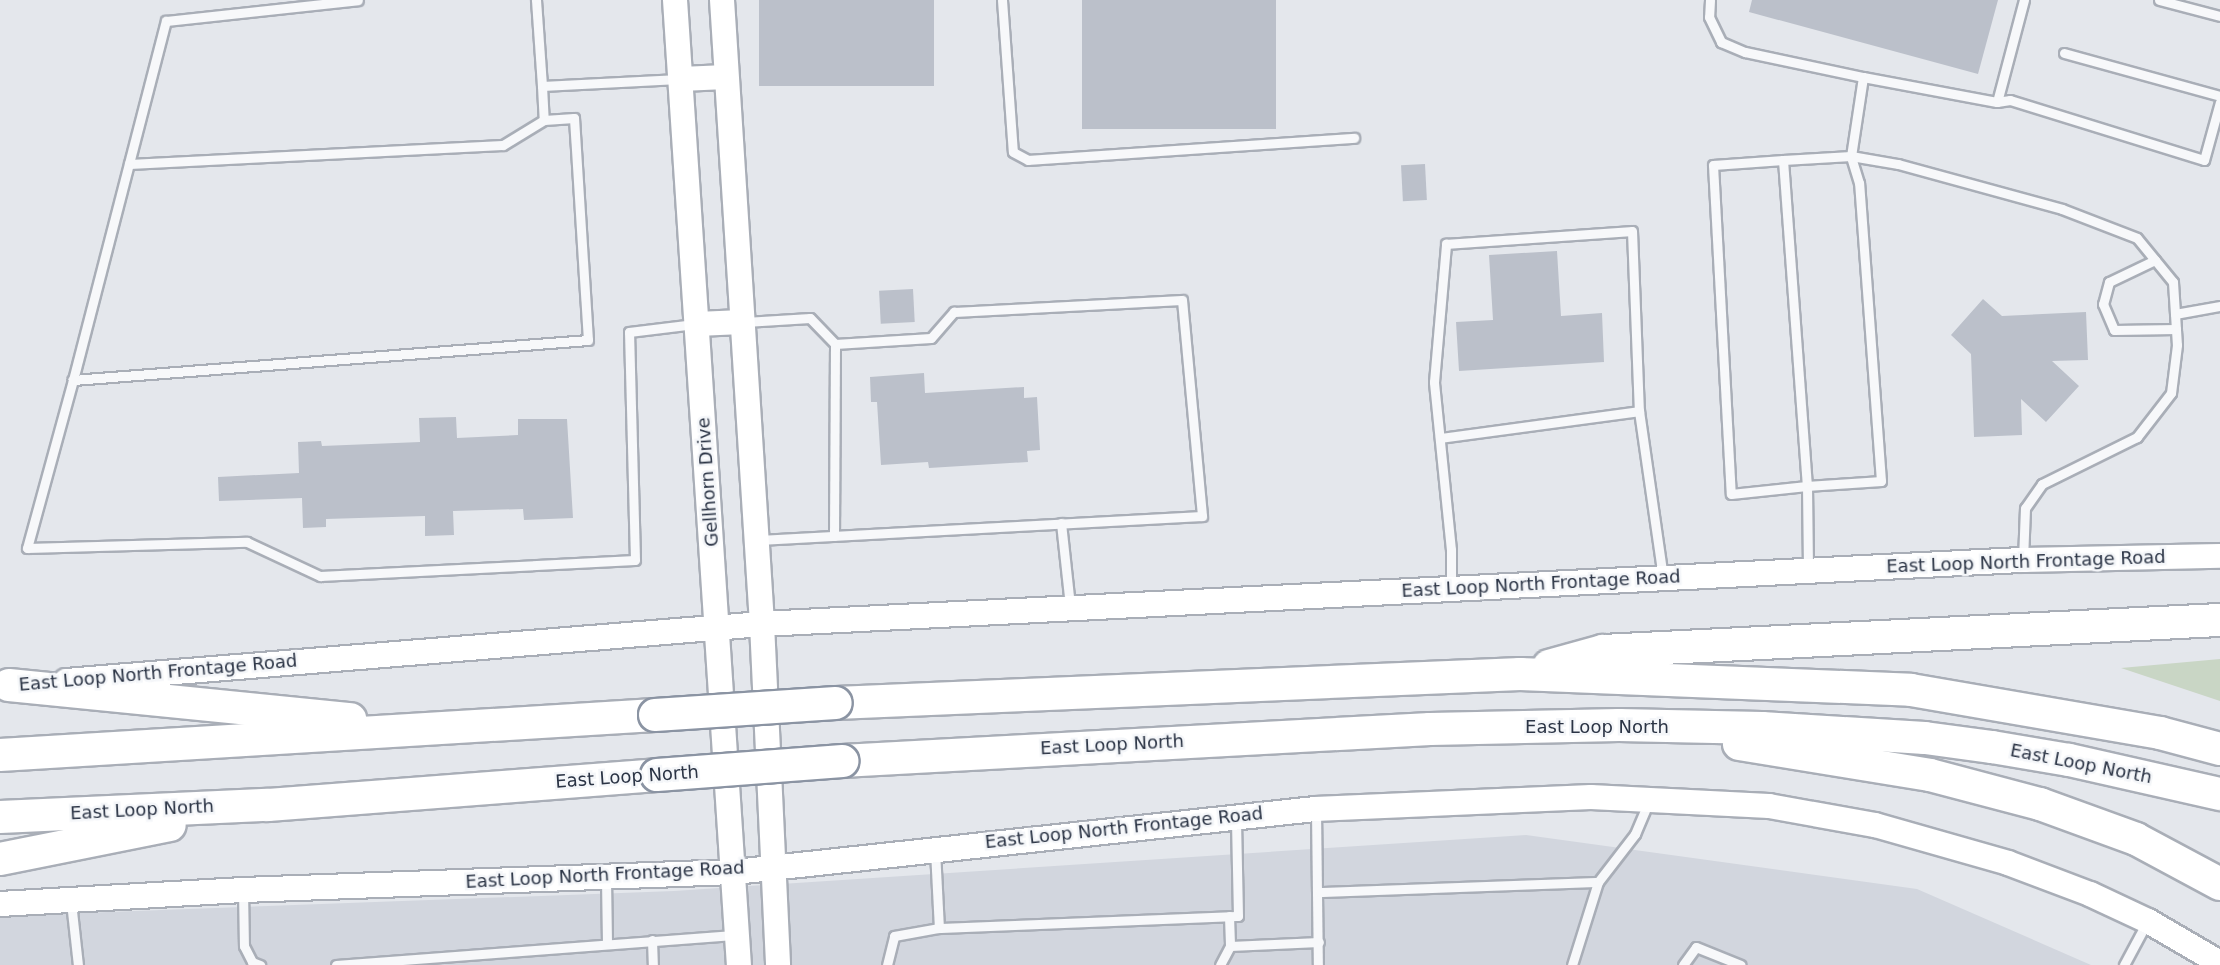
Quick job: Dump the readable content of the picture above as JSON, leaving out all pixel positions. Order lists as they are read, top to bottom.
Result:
{
  "streets": {
    "highway": ["East Loop North"],
    "main road": ["Gellhorn Drive", "East Loop North Frontage Road"]
  },
  "crossings": [
    ["Gellhorn Drive", "East Loop North Frontage Road"]
  ]
}
